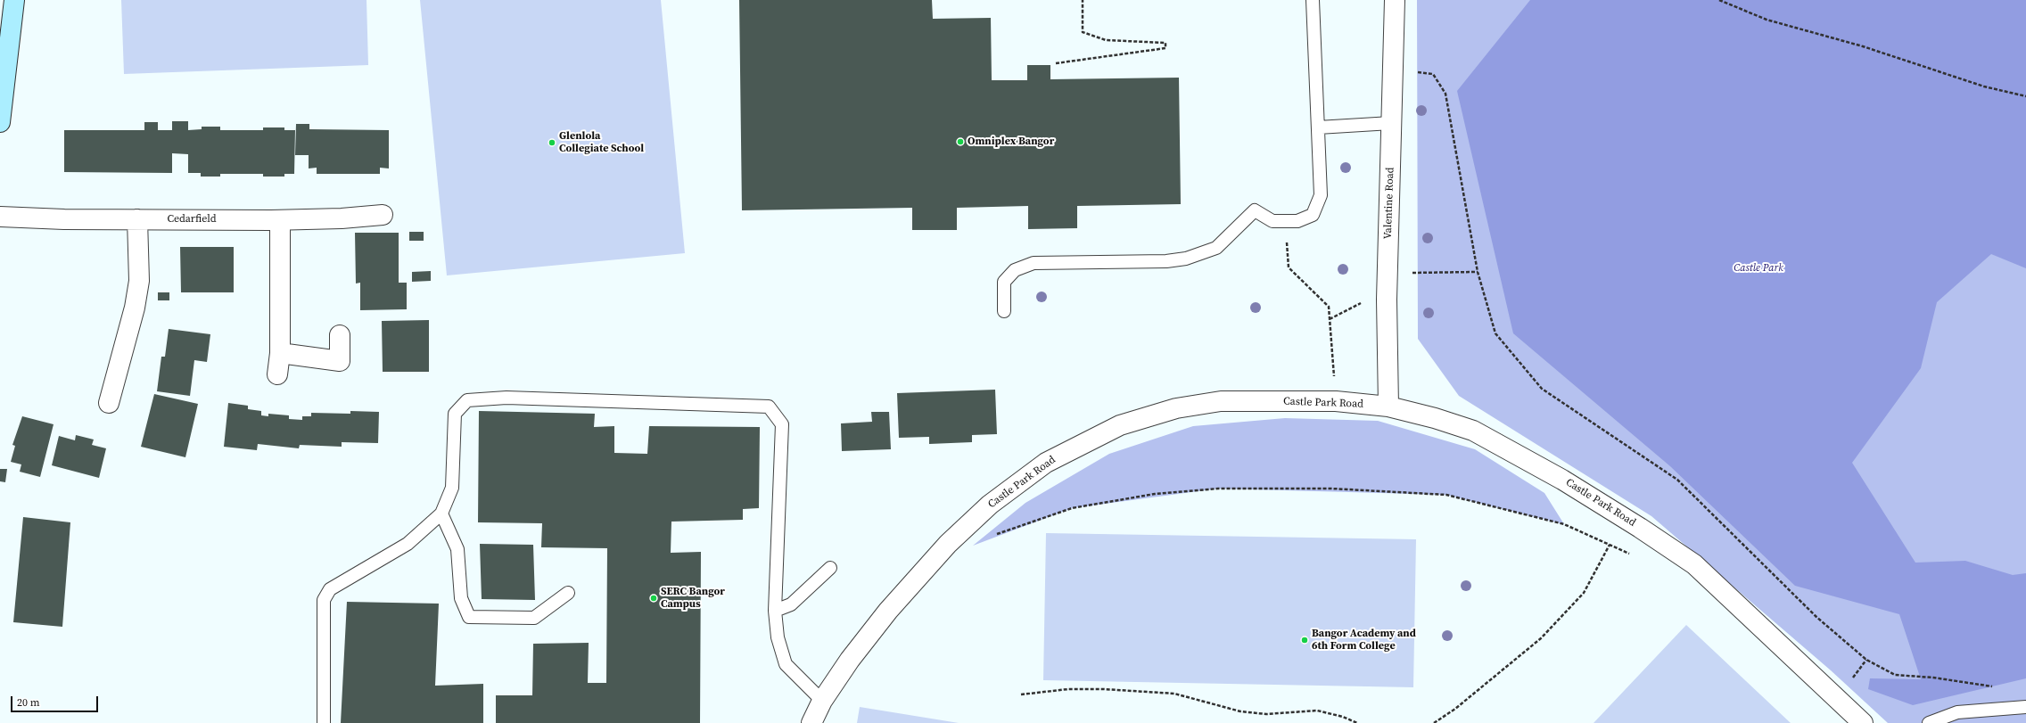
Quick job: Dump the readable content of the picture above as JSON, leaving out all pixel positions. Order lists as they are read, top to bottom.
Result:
{
  "streets": {
    "street": ["Valentine Road", "Cedarfield", "Castle Park Road"]
  },
  "crossings": [
    ["Valentine Road", "Castle Park Road"]
  ],
  "parks": ["Castle Park"],
  "places": [
    "Omniplex Bangor",
    "Glenlola Collegiate School",
    "SERC Bangor Campus",
    "Bangor Academy and 6th Form College"
  ],
  "scale_bar": "20 m"
}
